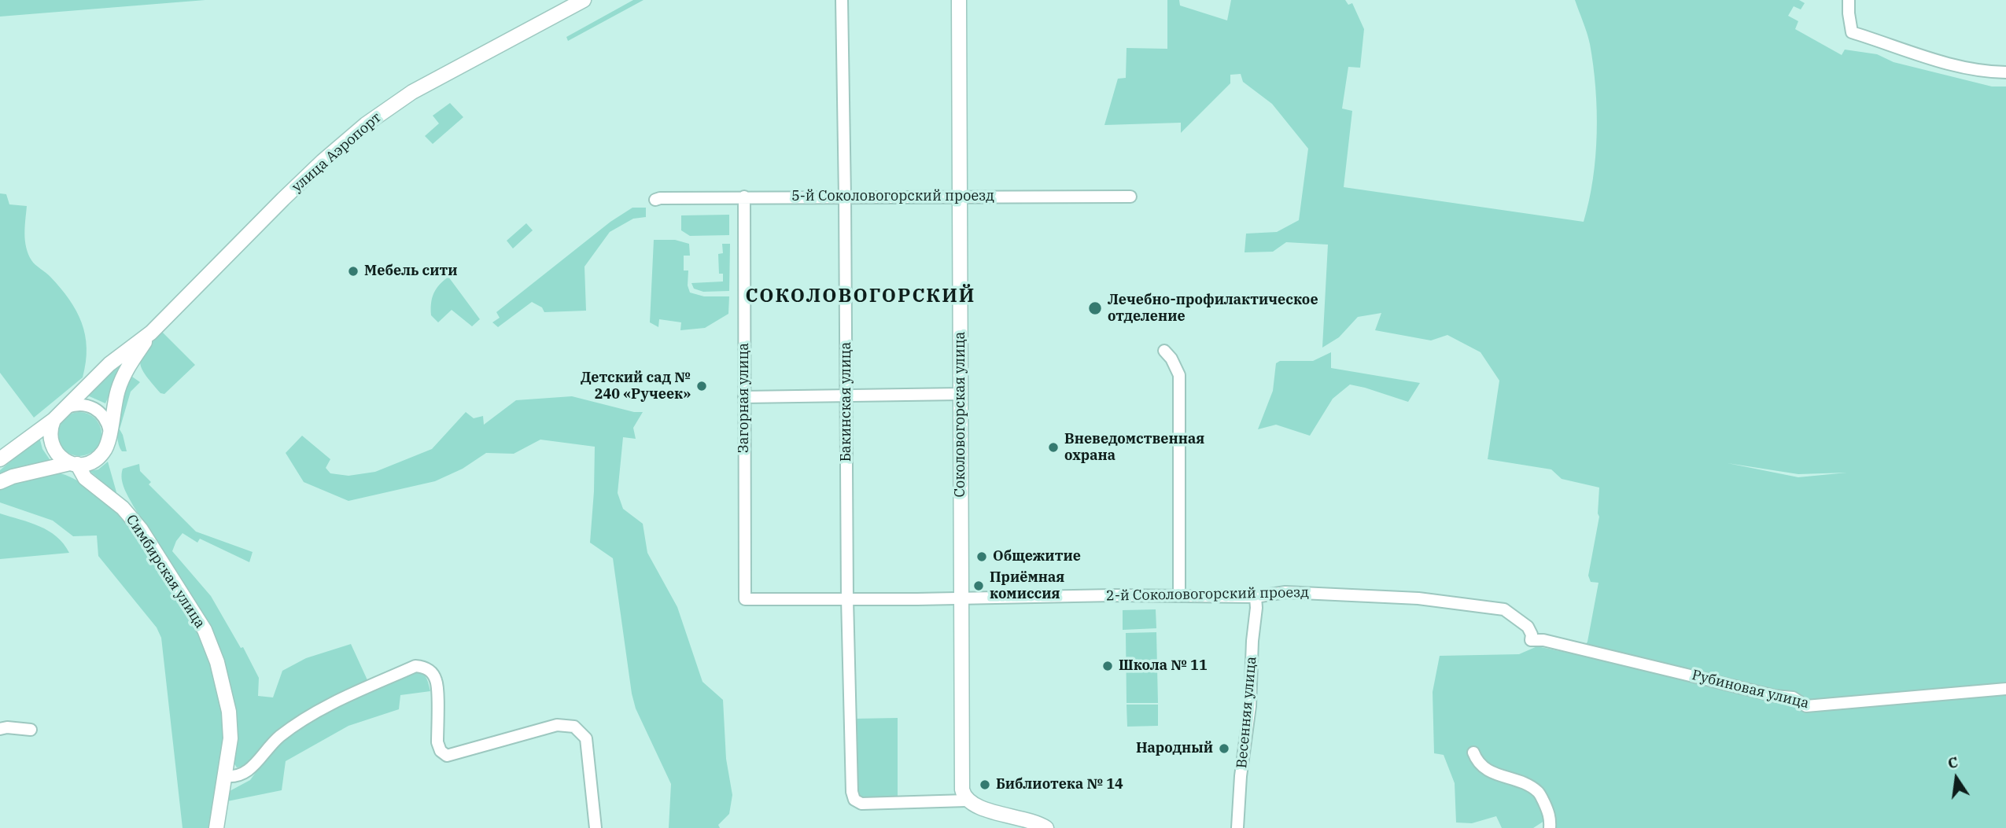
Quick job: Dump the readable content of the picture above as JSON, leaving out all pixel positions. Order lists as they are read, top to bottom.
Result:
{
  "streets": {
    "main road": ["улица Аэропорт", "Соколовогорская улица", "Симбирская улица"],
    "street": [
      "5-й Соколовогорский проезд",
      "Загорная улица",
      "Бакинская улица",
      "2-й Соколовогорский проезд",
      "Рубиновая улица",
      "Весенняя улица"
    ]
  },
  "crossings": [
    ["улица Аэропорт", "Симбирская улица"],
    ["5-й Соколовогорский проезд", "Загорная улица"],
    ["5-й Соколовогорский проезд", "Бакинская улица"],
    ["5-й Соколовогорский проезд", "Соколовогорская улица"],
    ["Загорная улица", "2-й Соколовогорский проезд"],
    ["Бакинская улица", "Соколовогорская улица"],
    ["Бакинская улица", "2-й Соколовогорский проезд"],
    ["Соколовогорская улица", "2-й Соколовогорский проезд"],
    ["2-й Соколовогорский проезд", "Рубиновая улица"],
    ["2-й Соколовогорский проезд", "Весенняя улица"]
  ],
  "districts": ["СОКОЛОВОГОРСКИЙ"],
  "places": [
    "Мебель сити",
    "Лечебно-профилактическое отделение",
    "Детский сад № 240 «Ручеек»",
    "Вневедомственная охрана",
    "Общежитие",
    "Приёмная комиссия",
    "Школа № 11",
    "Народный",
    "Библиотека № 14"
  ],
  "north": "top"
}
